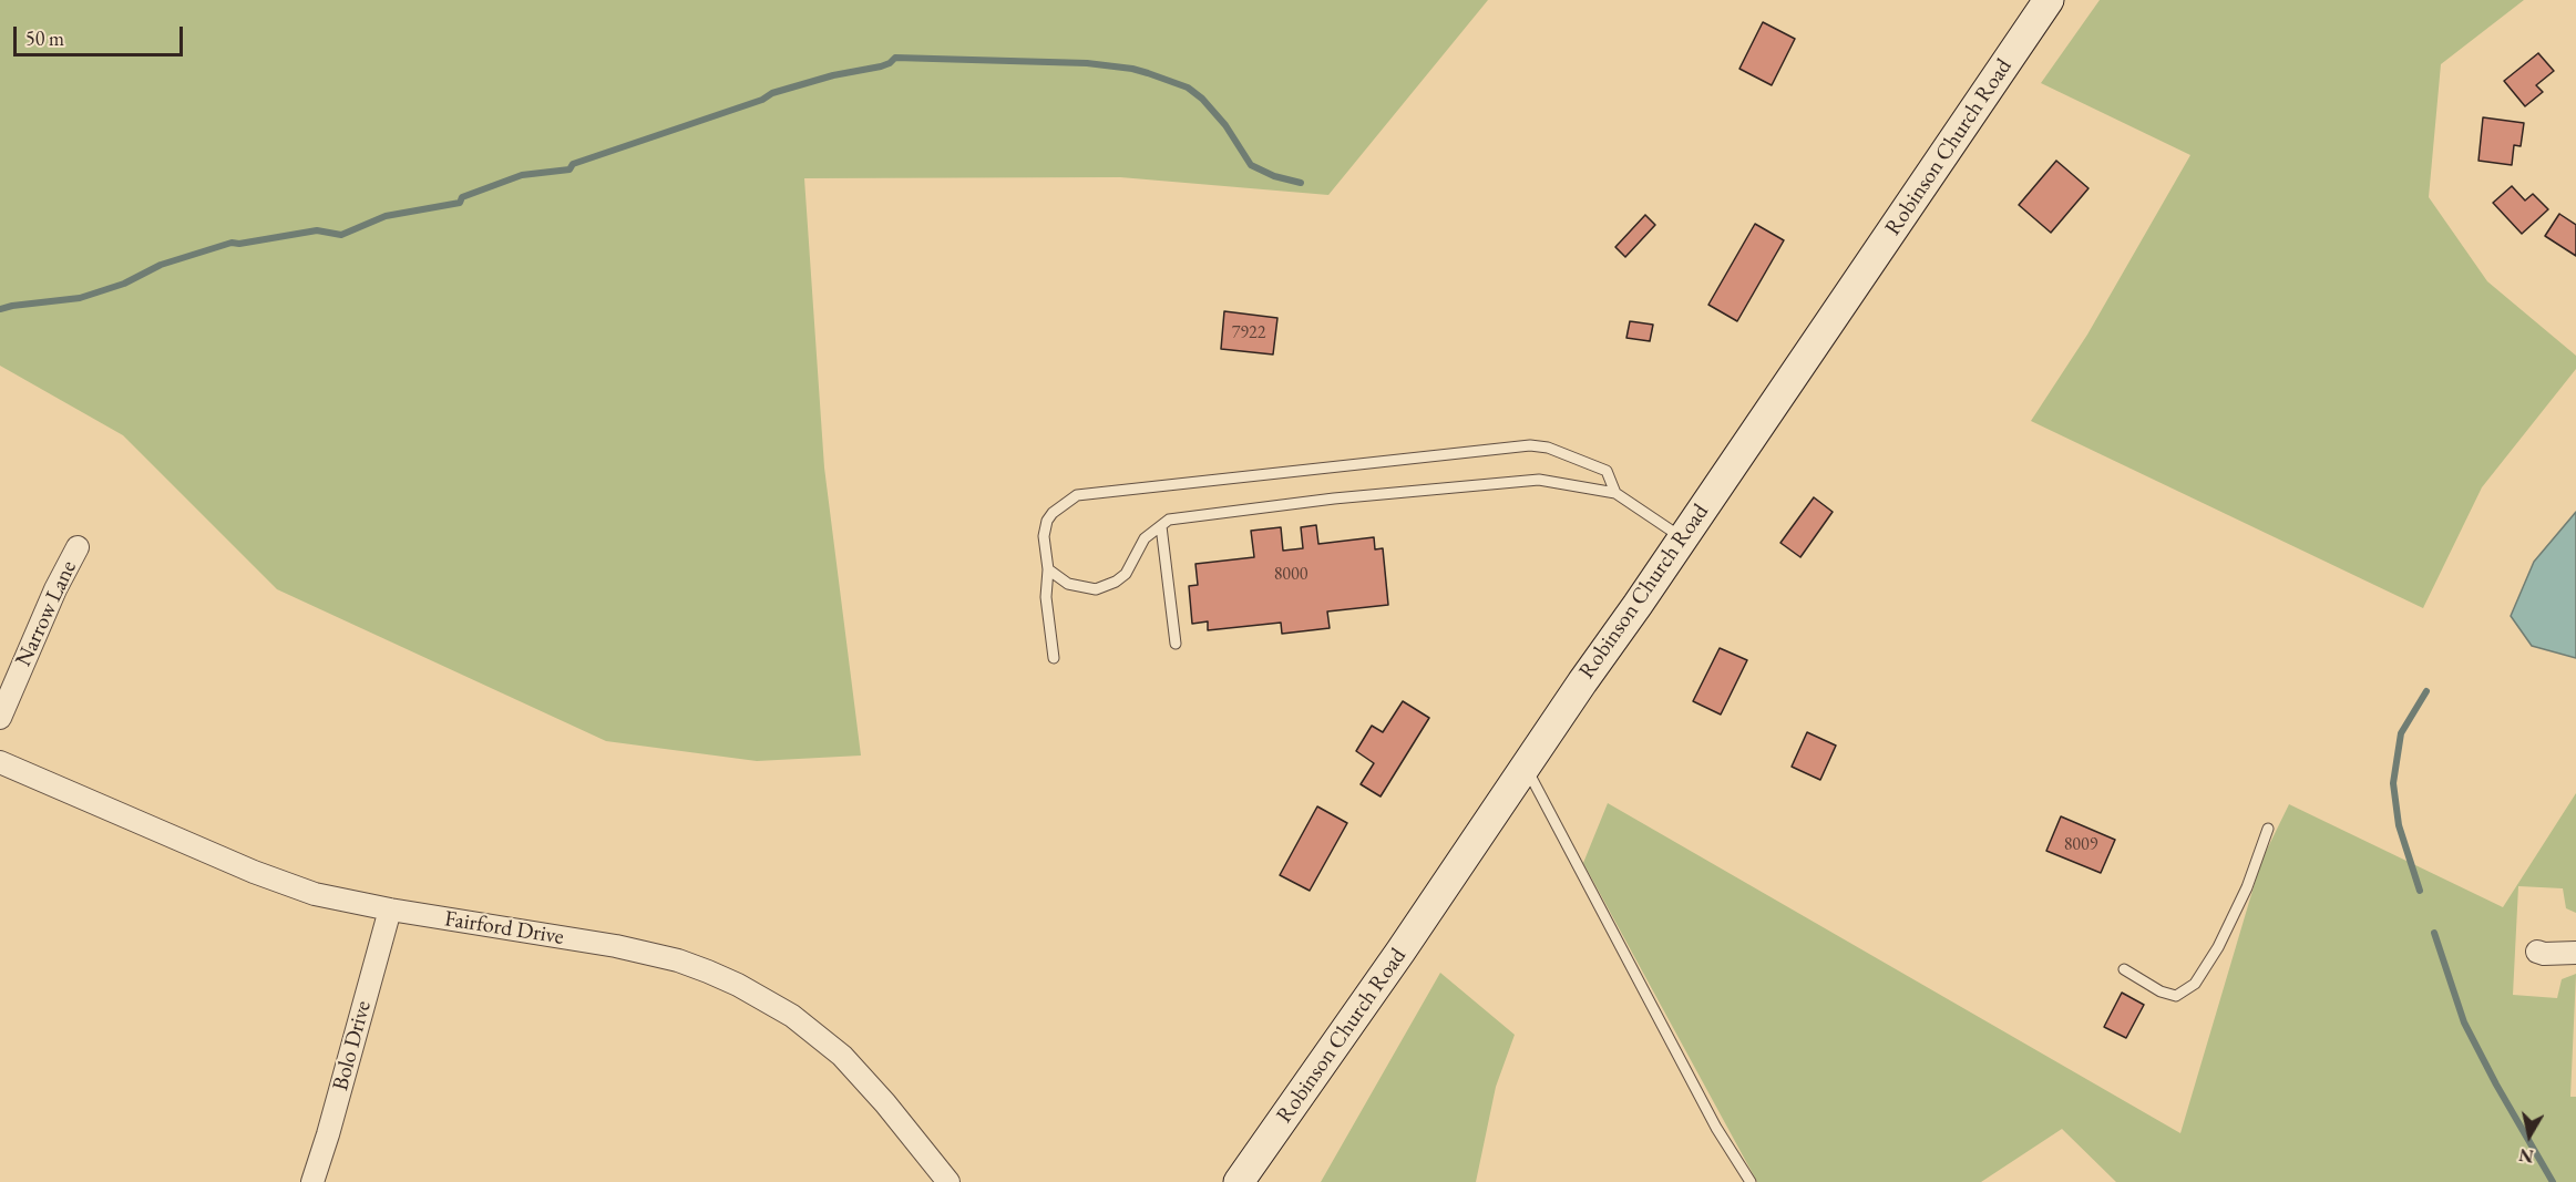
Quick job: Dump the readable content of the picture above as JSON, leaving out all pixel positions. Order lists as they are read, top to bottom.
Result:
{
  "streets": {
    "street": [
      "Robinson Church Road",
      "Narrow Lane",
      "Fairford Drive",
      "Bolo Drive"
    ]
  },
  "crossings": [
    ["Fairford Drive", "Bolo Drive"]
  ],
  "house_numbers": ["7922", "8000", "8009"],
  "scale_bar": "50 m",
  "north": "bottom"
}
